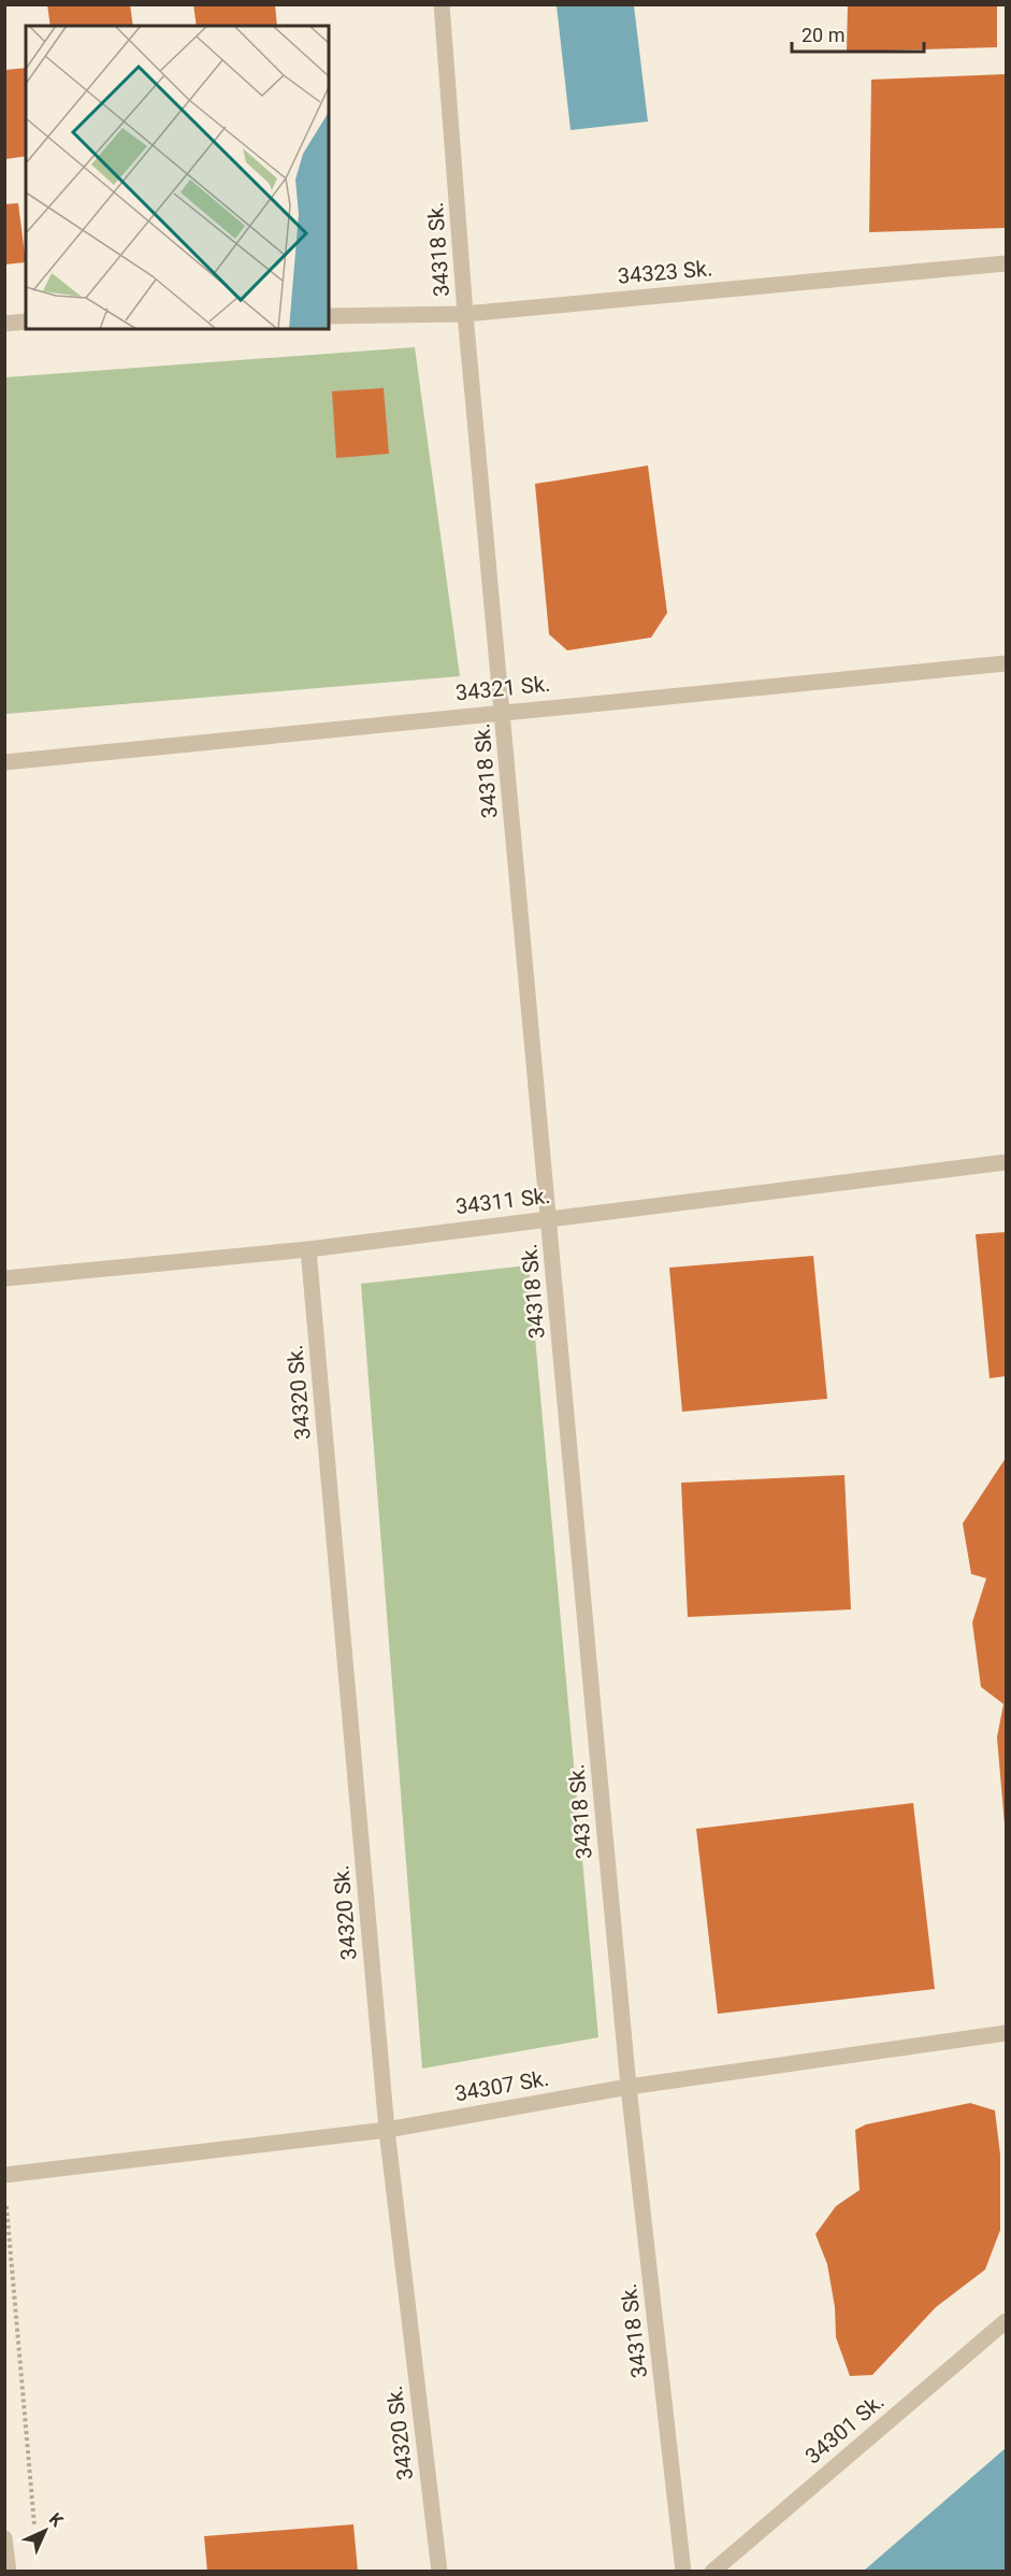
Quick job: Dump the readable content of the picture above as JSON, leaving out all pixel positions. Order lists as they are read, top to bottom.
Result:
{
  "streets": {
    "street": [
      "34318 Sk.",
      "34323 Sk.",
      "34321 Sk.",
      "34311 Sk.",
      "34320 Sk.",
      "34307 Sk.",
      "34301 Sk."
    ]
  },
  "crossings": [
    ["34318 Sk.", "34323 Sk."],
    ["34318 Sk.", "34321 Sk."],
    ["34318 Sk.", "34311 Sk."],
    ["34318 Sk.", "34307 Sk."],
    ["34311 Sk.", "34320 Sk."],
    ["34320 Sk.", "34307 Sk."]
  ],
  "scale_bar": "20 m",
  "north": "top right"
}
